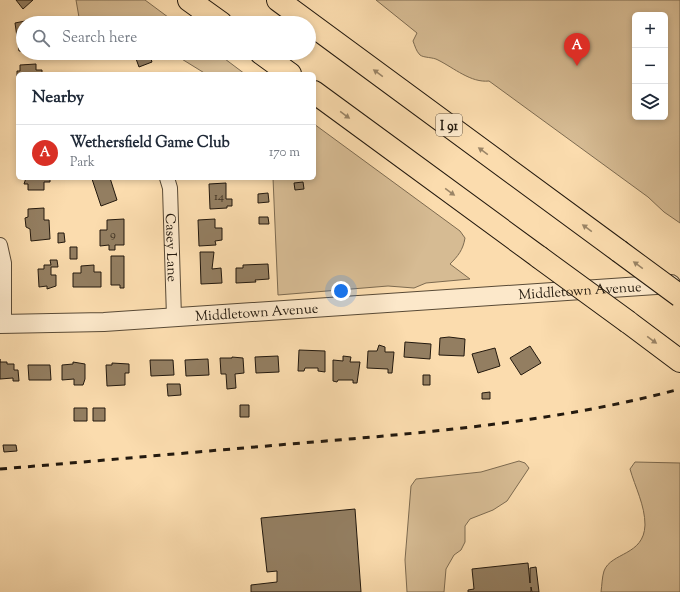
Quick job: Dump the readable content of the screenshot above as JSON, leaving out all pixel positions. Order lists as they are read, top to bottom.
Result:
{
  "streets": {
    "highway": ["I 91"],
    "street": ["Casey Lane", "Middletown Avenue"]
  },
  "crossings": [
    ["Casey Lane", "Middletown Avenue"]
  ],
  "house_numbers": ["14", "9"],
  "page": {
    "map_buttons": ["+", "−"],
    "search": "Search here",
    "pins": "A",
    "heading": "Nearby",
    "list": [
      {
        "mark": "A",
        "name": "Wethersfield Game Club",
        "note": "Park",
        "value": "170 m"
      }
    ]
  }
}
